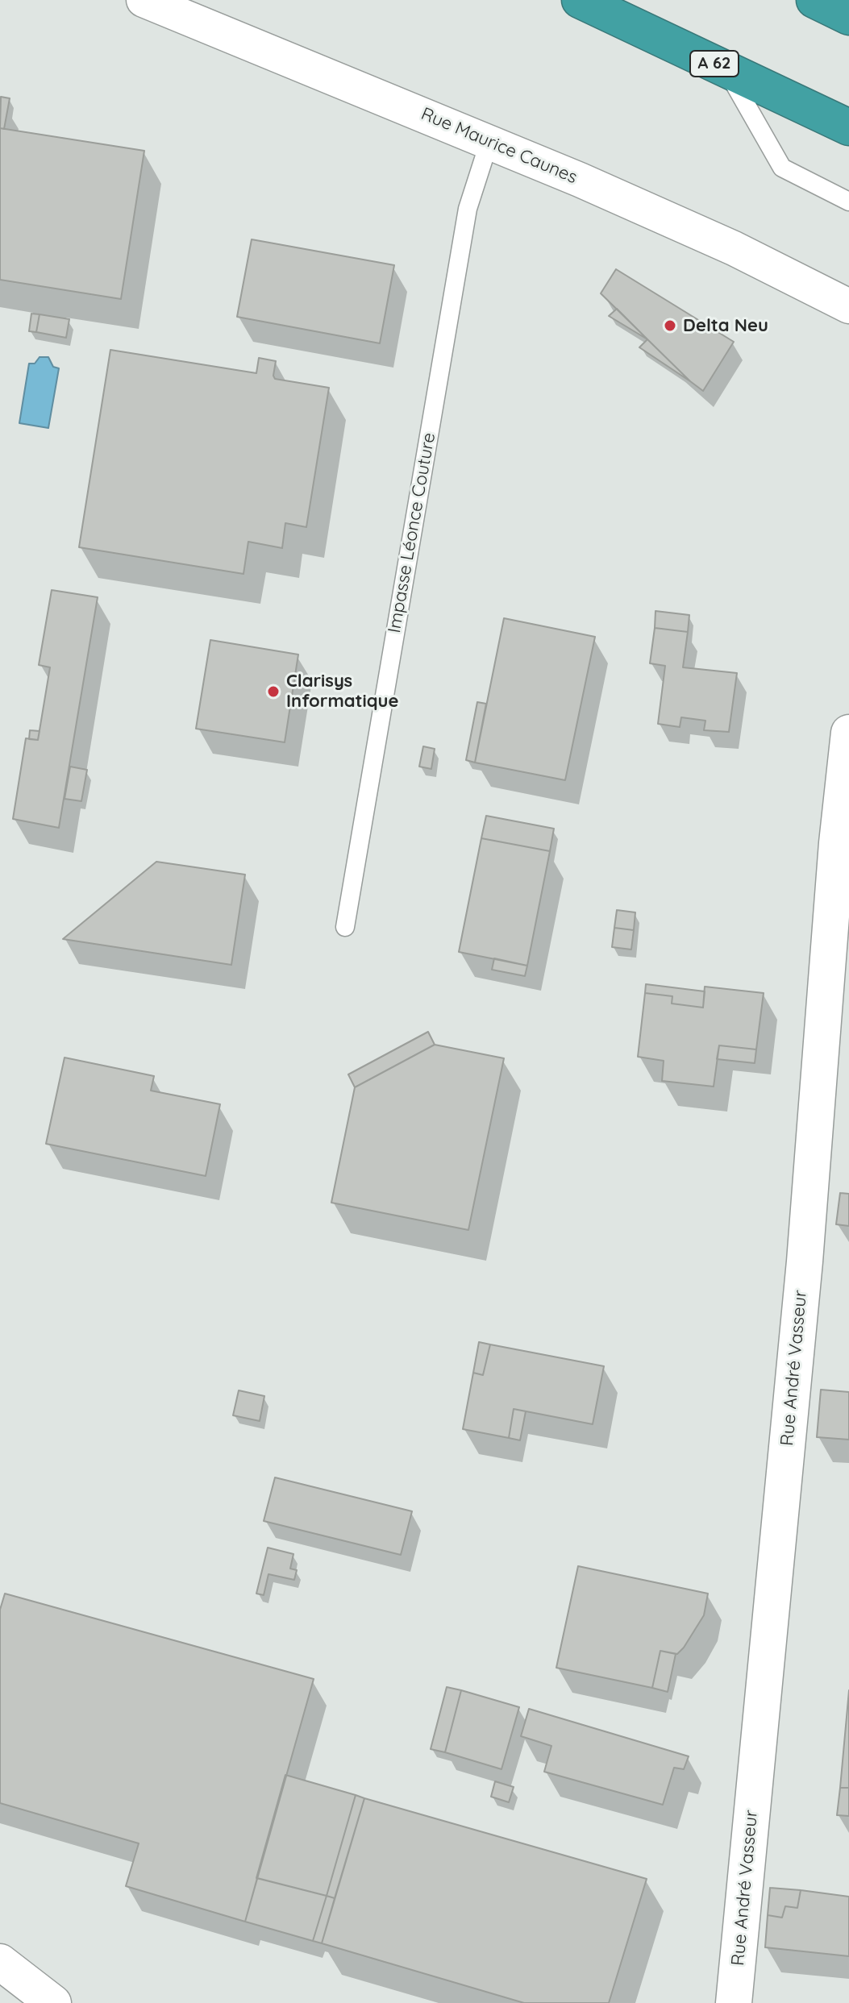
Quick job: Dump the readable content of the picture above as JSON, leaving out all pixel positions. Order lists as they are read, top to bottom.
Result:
{
  "streets": {
    "highway": ["A 62"],
    "street": ["Rue Maurice Caunes", "Rue André Vasseur"],
    "lane": ["Impasse Léonce Couture"]
  },
  "crossings": [
    ["Rue Maurice Caunes", "Impasse Léonce Couture"]
  ],
  "places": ["Delta Neu", "Clarisys Informatique"]
}
